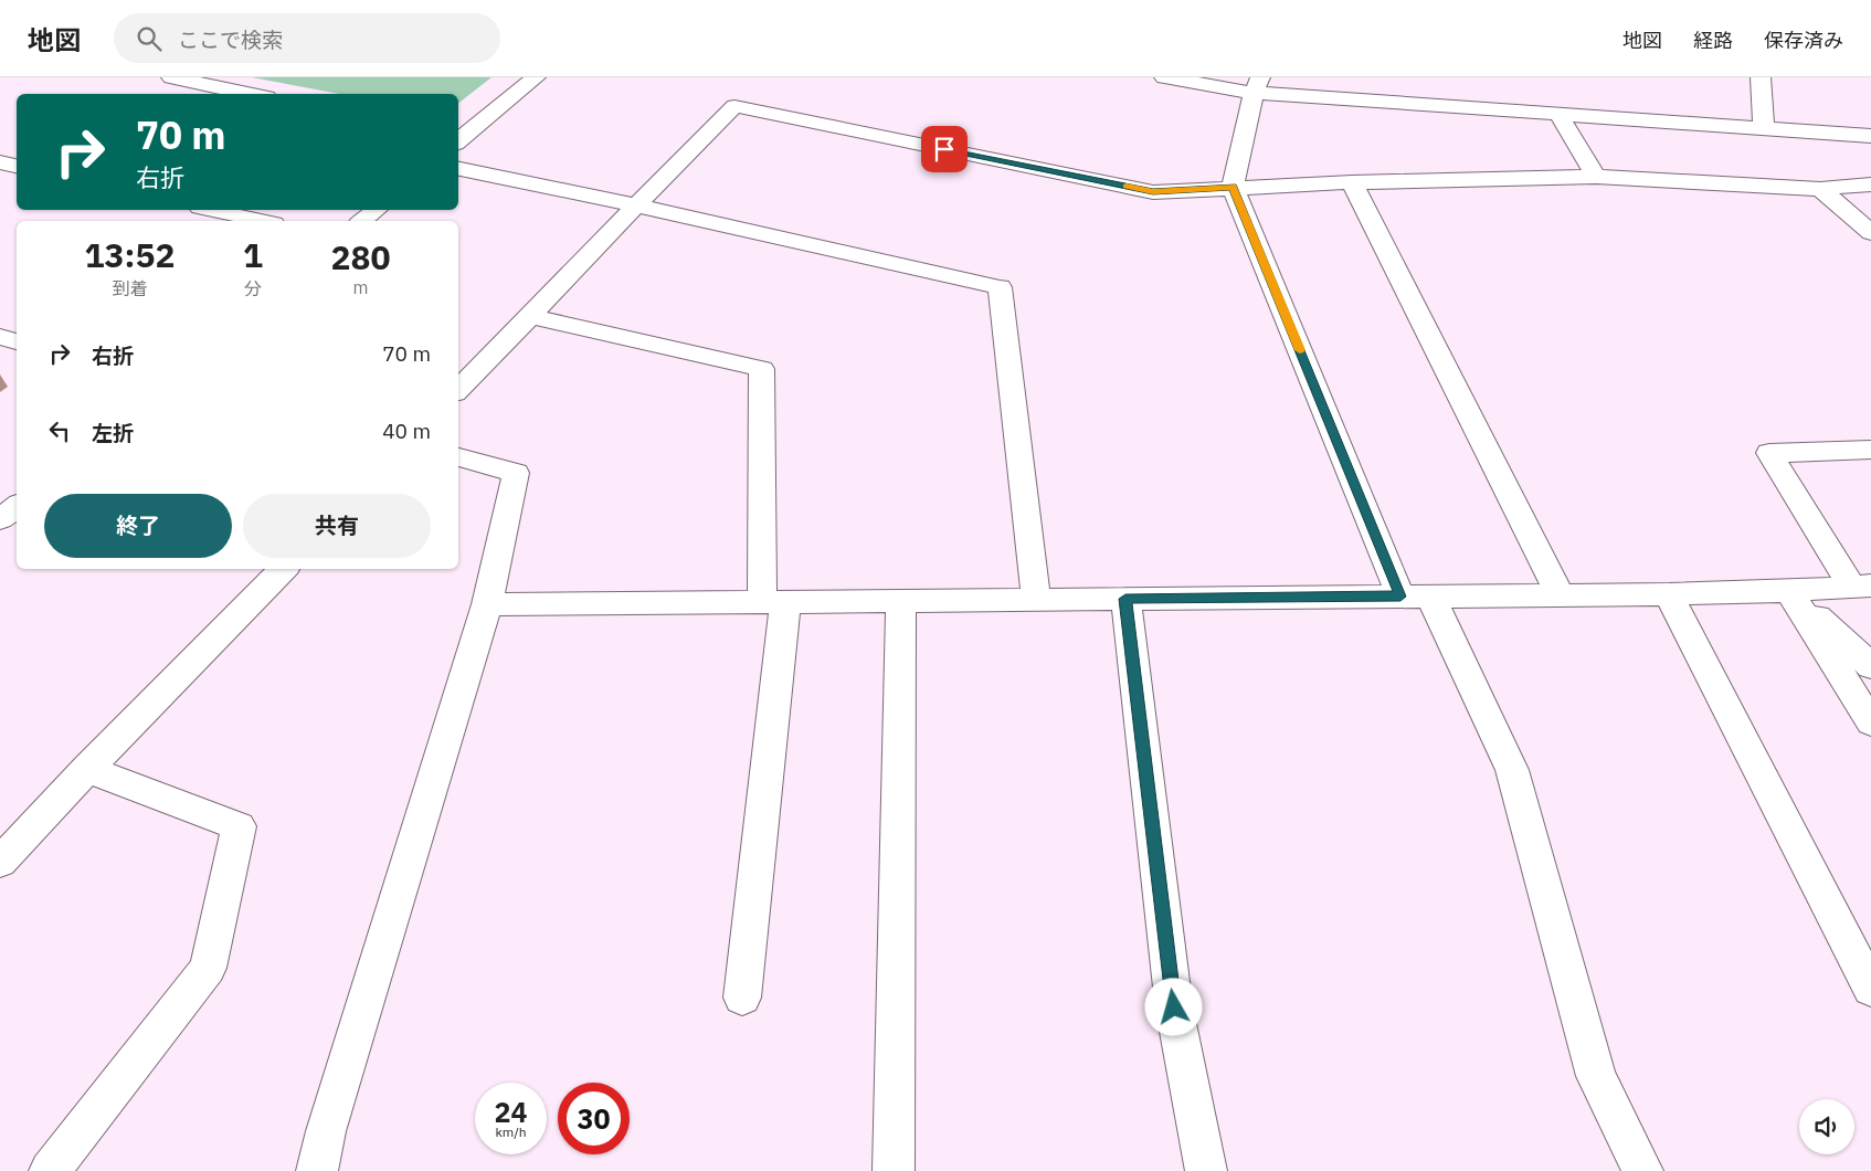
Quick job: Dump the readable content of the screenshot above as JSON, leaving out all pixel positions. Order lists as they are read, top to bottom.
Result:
{
  "page": {
    "header": "地図",
    "search": "ここで検索",
    "nav": ["地図", "経路", "保存済み"],
    "turn": ["70 m", "右折"],
    "eta": [
      "13:52",
      "到着",
      "1",
      "分",
      "280",
      "m"
    ],
    "list": [
      {
        "name": "右折",
        "value": "70 m"
      },
      {
        "name": "左折",
        "value": "40 m"
      }
    ],
    "buttons": ["終了", "共有"],
    "speed": "24 km/h",
    "limit": "30"
  }
}
